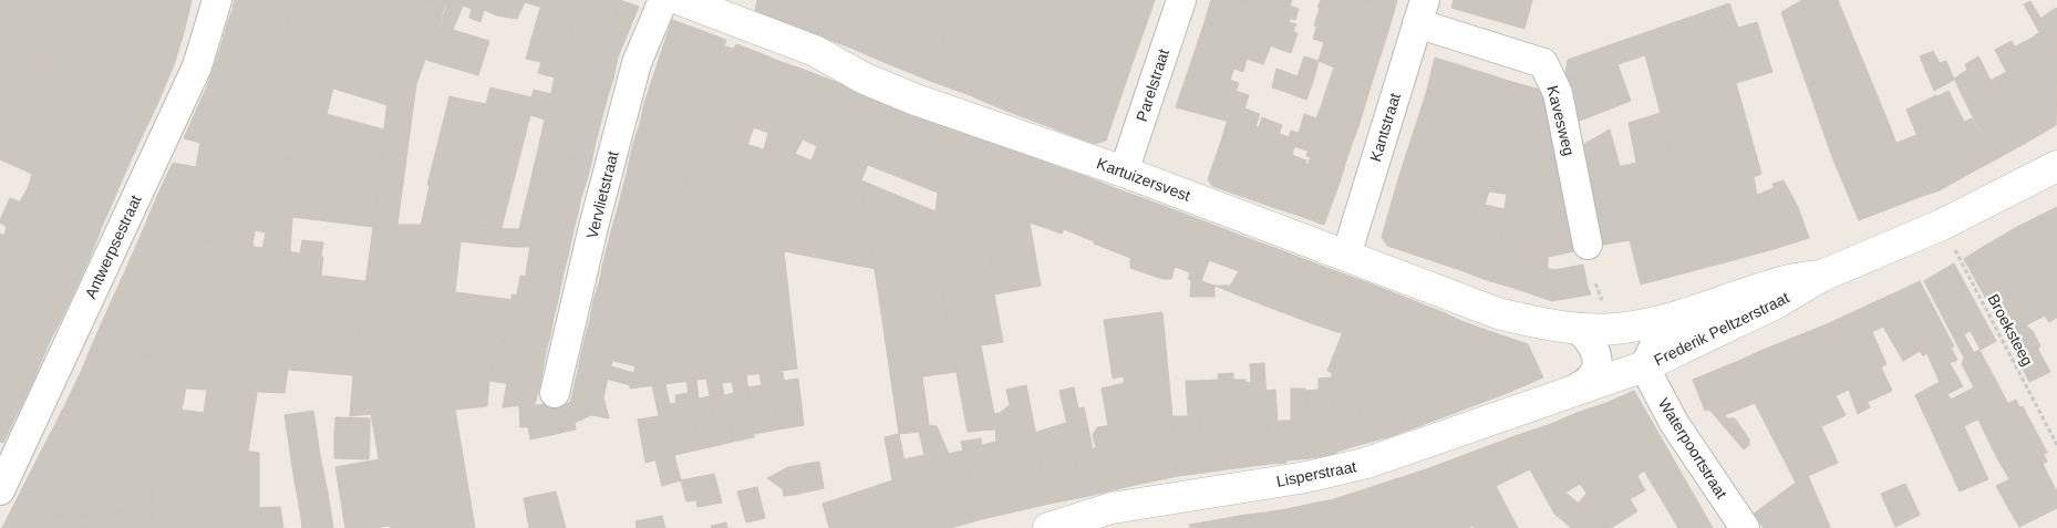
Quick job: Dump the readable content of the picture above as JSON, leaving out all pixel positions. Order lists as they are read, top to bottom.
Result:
{
  "streets": {
    "street": [
      "Parelstraat",
      "Kavesweg",
      "Kantstraat",
      "Kartuizersvest",
      "Vervlietstraat",
      "Antwerpsestraat",
      "Frederik Peltzerstraat",
      "Waterpoortstraat",
      "Lisperstraat"
    ],
    "path": ["Broeksteeg"]
  },
  "crossings": [
    ["Parelstraat", "Kartuizersvest"],
    ["Kavesweg", "Kantstraat"],
    ["Kantstraat", "Kartuizersvest"],
    ["Kartuizersvest", "Frederik Peltzerstraat"],
    ["Kartuizersvest", "Lisperstraat"],
    ["Frederik Peltzerstraat", "Broeksteeg"],
    ["Frederik Peltzerstraat", "Waterpoortstraat"],
    ["Frederik Peltzerstraat", "Lisperstraat"],
    ["Waterpoortstraat", "Lisperstraat"]
  ]
}
